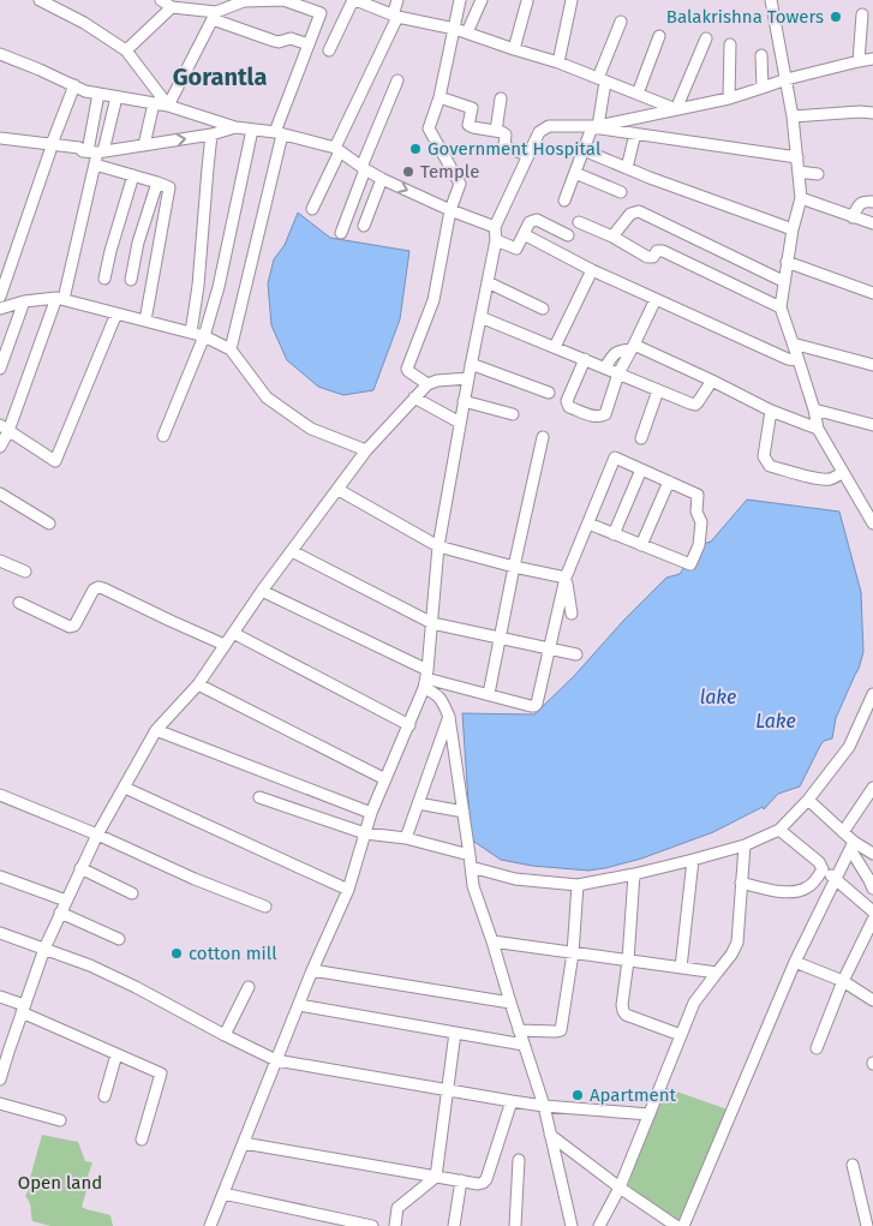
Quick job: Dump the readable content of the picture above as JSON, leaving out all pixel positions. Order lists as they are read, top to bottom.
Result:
{
  "districts": ["Gorantla"],
  "water": ["lake", "Lake"],
  "parks": ["Open land"],
  "places": [
    "Balakrishna Towers",
    "Government Hospital",
    "Temple",
    "cotton mill",
    "Apartment"
  ]
}
